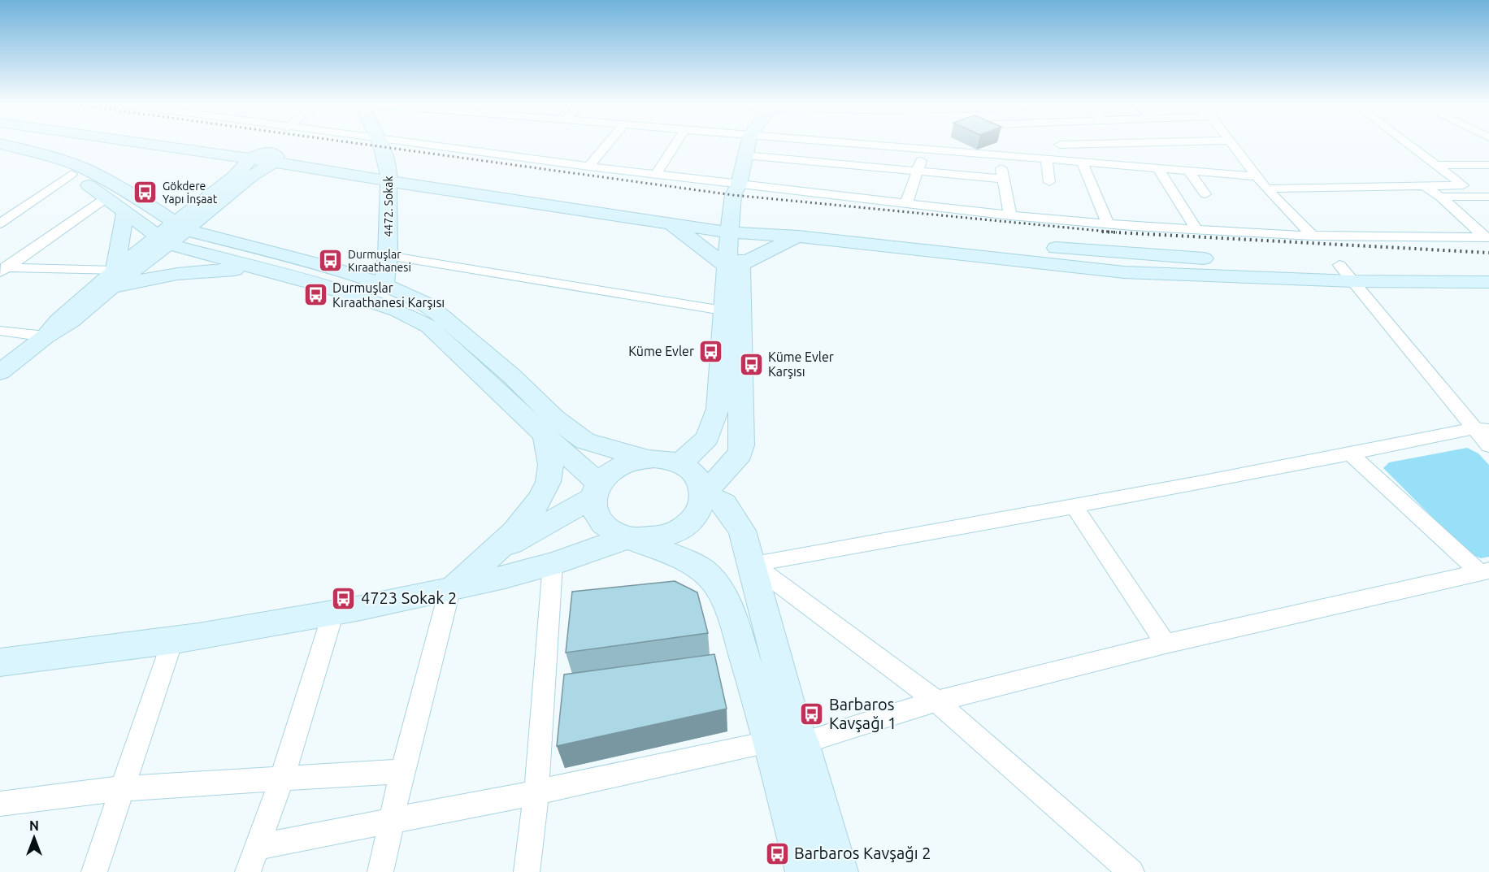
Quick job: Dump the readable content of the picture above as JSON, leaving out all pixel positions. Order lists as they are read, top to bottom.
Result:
{
  "streets": {
    "street": ["4472. Sokak"]
  },
  "places": {
    "bus stop": [
      "Gökdere Yapı İnşaat",
      "Durmuşlar Kıraathanesi",
      "Durmuşlar Kıraathanesi Karşısı",
      "Küme Evler",
      "Küme Evler Karşısı",
      "4723 Sokak 2",
      "Barbaros Kavşağı 1",
      "Barbaros Kavşağı 2"
    ]
  },
  "north": "top"
}
